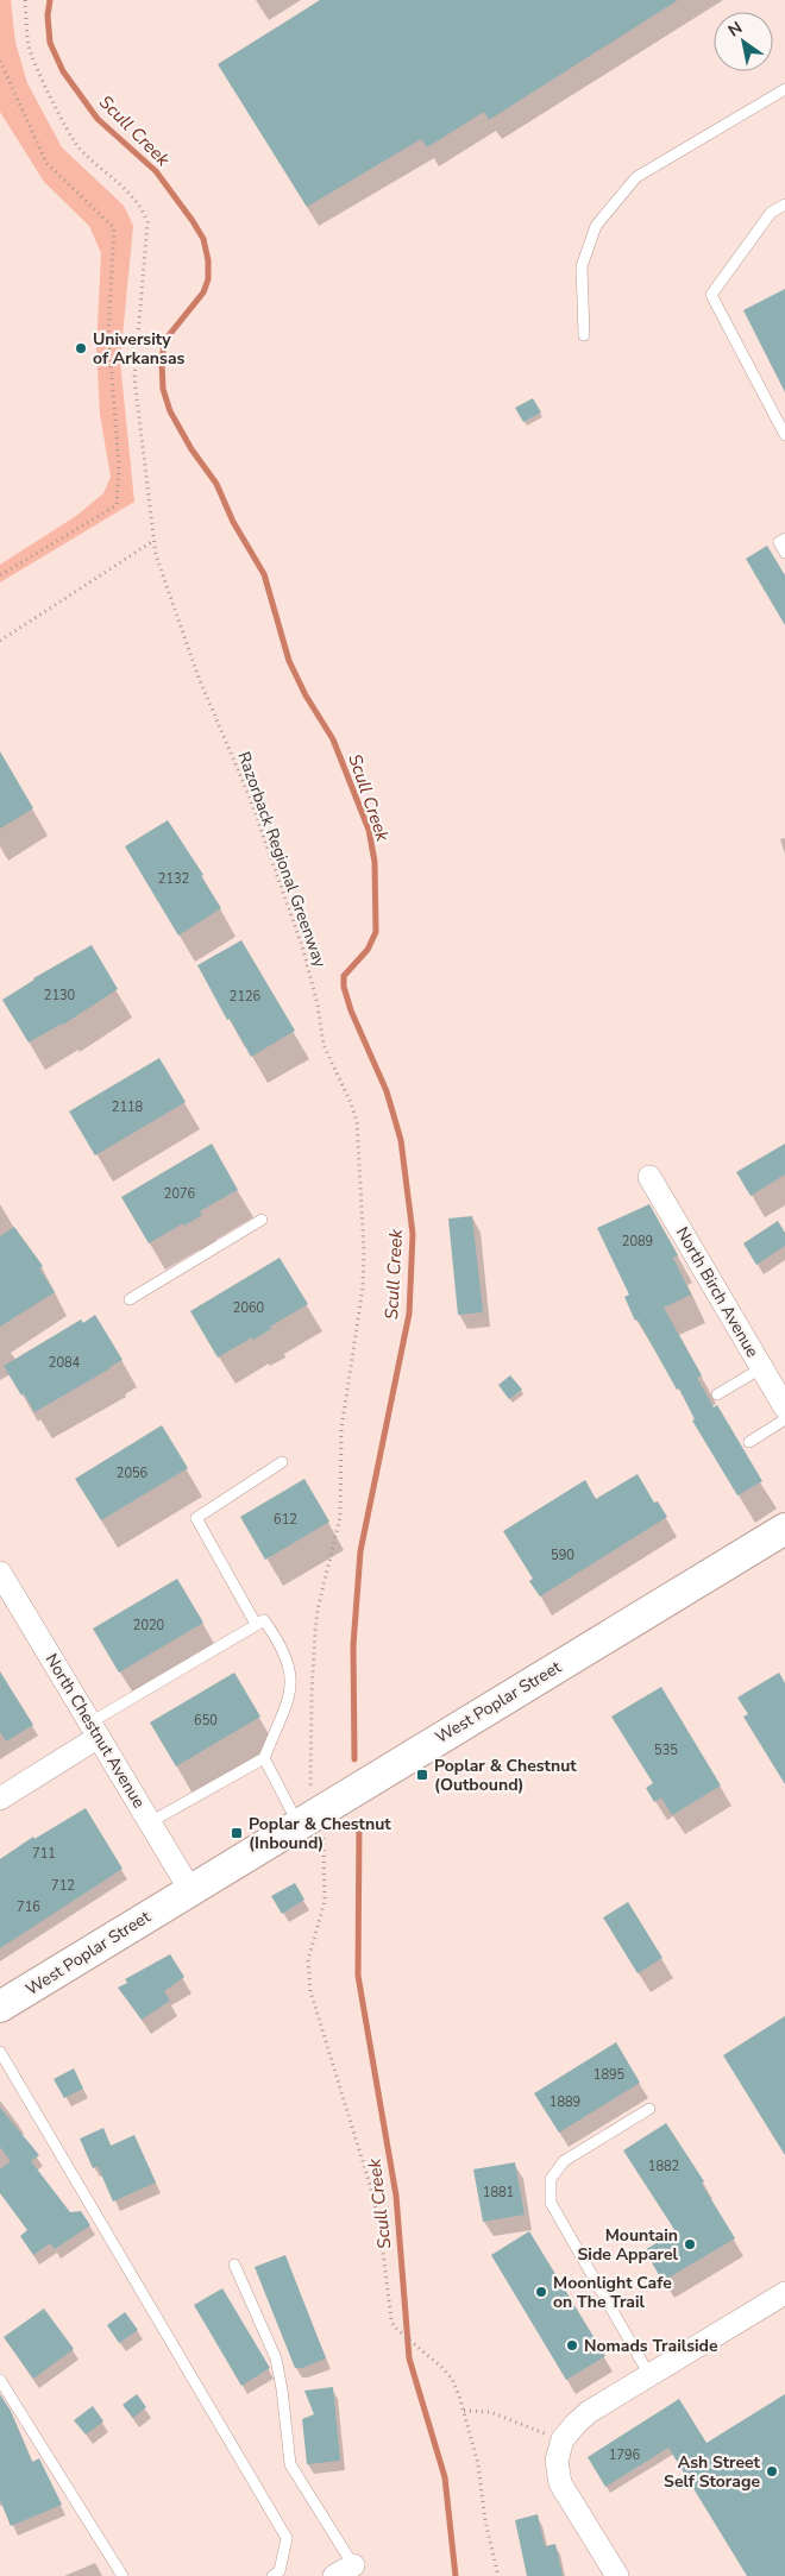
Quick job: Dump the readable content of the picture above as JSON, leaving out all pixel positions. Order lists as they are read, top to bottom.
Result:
{
  "streets": {
    "street": ["North Birch Avenue", "West Poplar Street", "North Chestnut Avenue"],
    "path": ["Razorback Regional Greenway"]
  },
  "crossings": [
    ["Razorback Regional Greenway", "West Poplar Street"],
    ["West Poplar Street", "North Chestnut Avenue"]
  ],
  "water": ["Scull Creek"],
  "places": {
    "other": [
      "University of Arkansas",
      "Mountain Side Apparel",
      "Moonlight Cafe on The Trail",
      "Nomads Trailside",
      "Ash Street Self Storage"
    ],
    "transit": ["Poplar & Chestnut (Outbound)", "Poplar & Chestnut (Inbound)"]
  },
  "house_numbers": [
    "2132",
    "2130",
    "2126",
    "2118",
    "2076",
    "2089",
    "2060",
    "2084",
    "2056",
    "612",
    "590",
    "2020",
    "650",
    "535",
    "711",
    "712",
    "716",
    "1895",
    "1889",
    "1882",
    "1881",
    "1796"
  ],
  "north": "top left"
}
